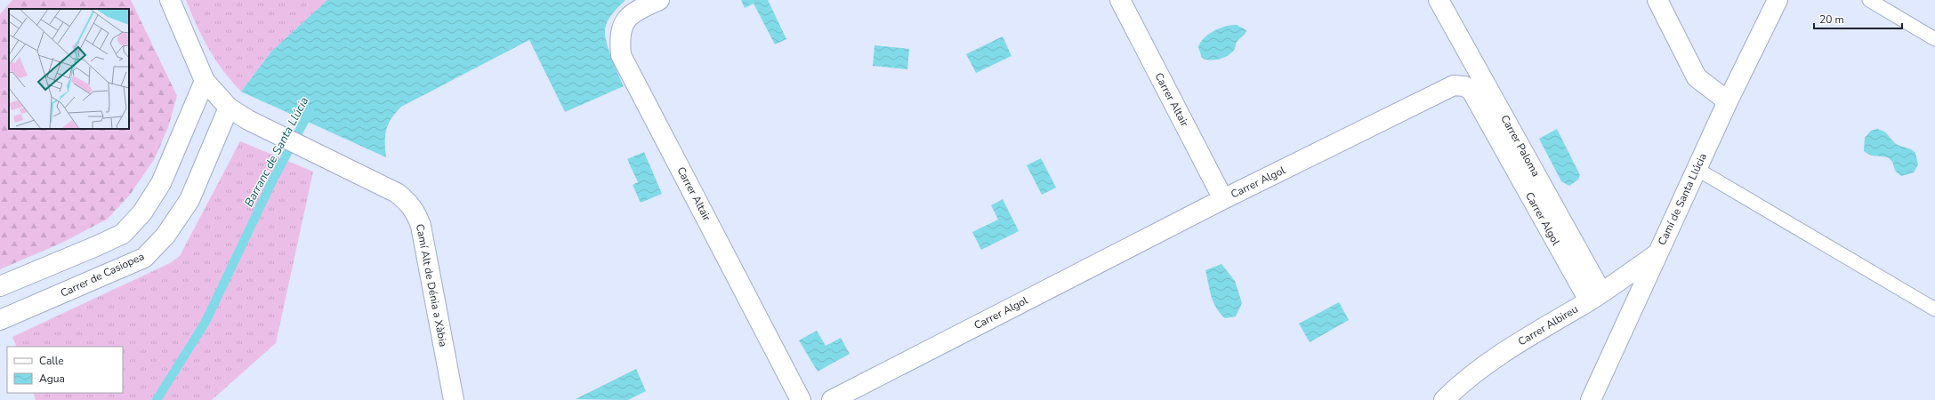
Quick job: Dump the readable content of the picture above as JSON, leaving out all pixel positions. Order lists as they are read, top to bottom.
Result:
{
  "streets": {
    "street": [
      "Carrer Altair",
      "Carrer Paloma",
      "Carrer Algol",
      "Camí de Santa Llúcia",
      "Carrer de Casiopea",
      "Camí Alt de Dénia a Xàbia",
      "Carrer Albireu"
    ]
  },
  "crossings": [
    ["Carrer Altair", "Carrer Algol"],
    ["Carrer Paloma", "Carrer Algol"],
    ["Carrer Paloma", "Carrer Albireu"],
    ["Carrer Algol", "Carrer Albireu"],
    ["Camí de Santa Llúcia", "Carrer Albireu"],
    ["Carrer de Casiopea", "Camí Alt de Dénia a Xàbia"]
  ],
  "water": ["Barranc de Santa Llúcia"],
  "legend": ["Calle", "Agua"],
  "scale_bar": "20 m"
}
